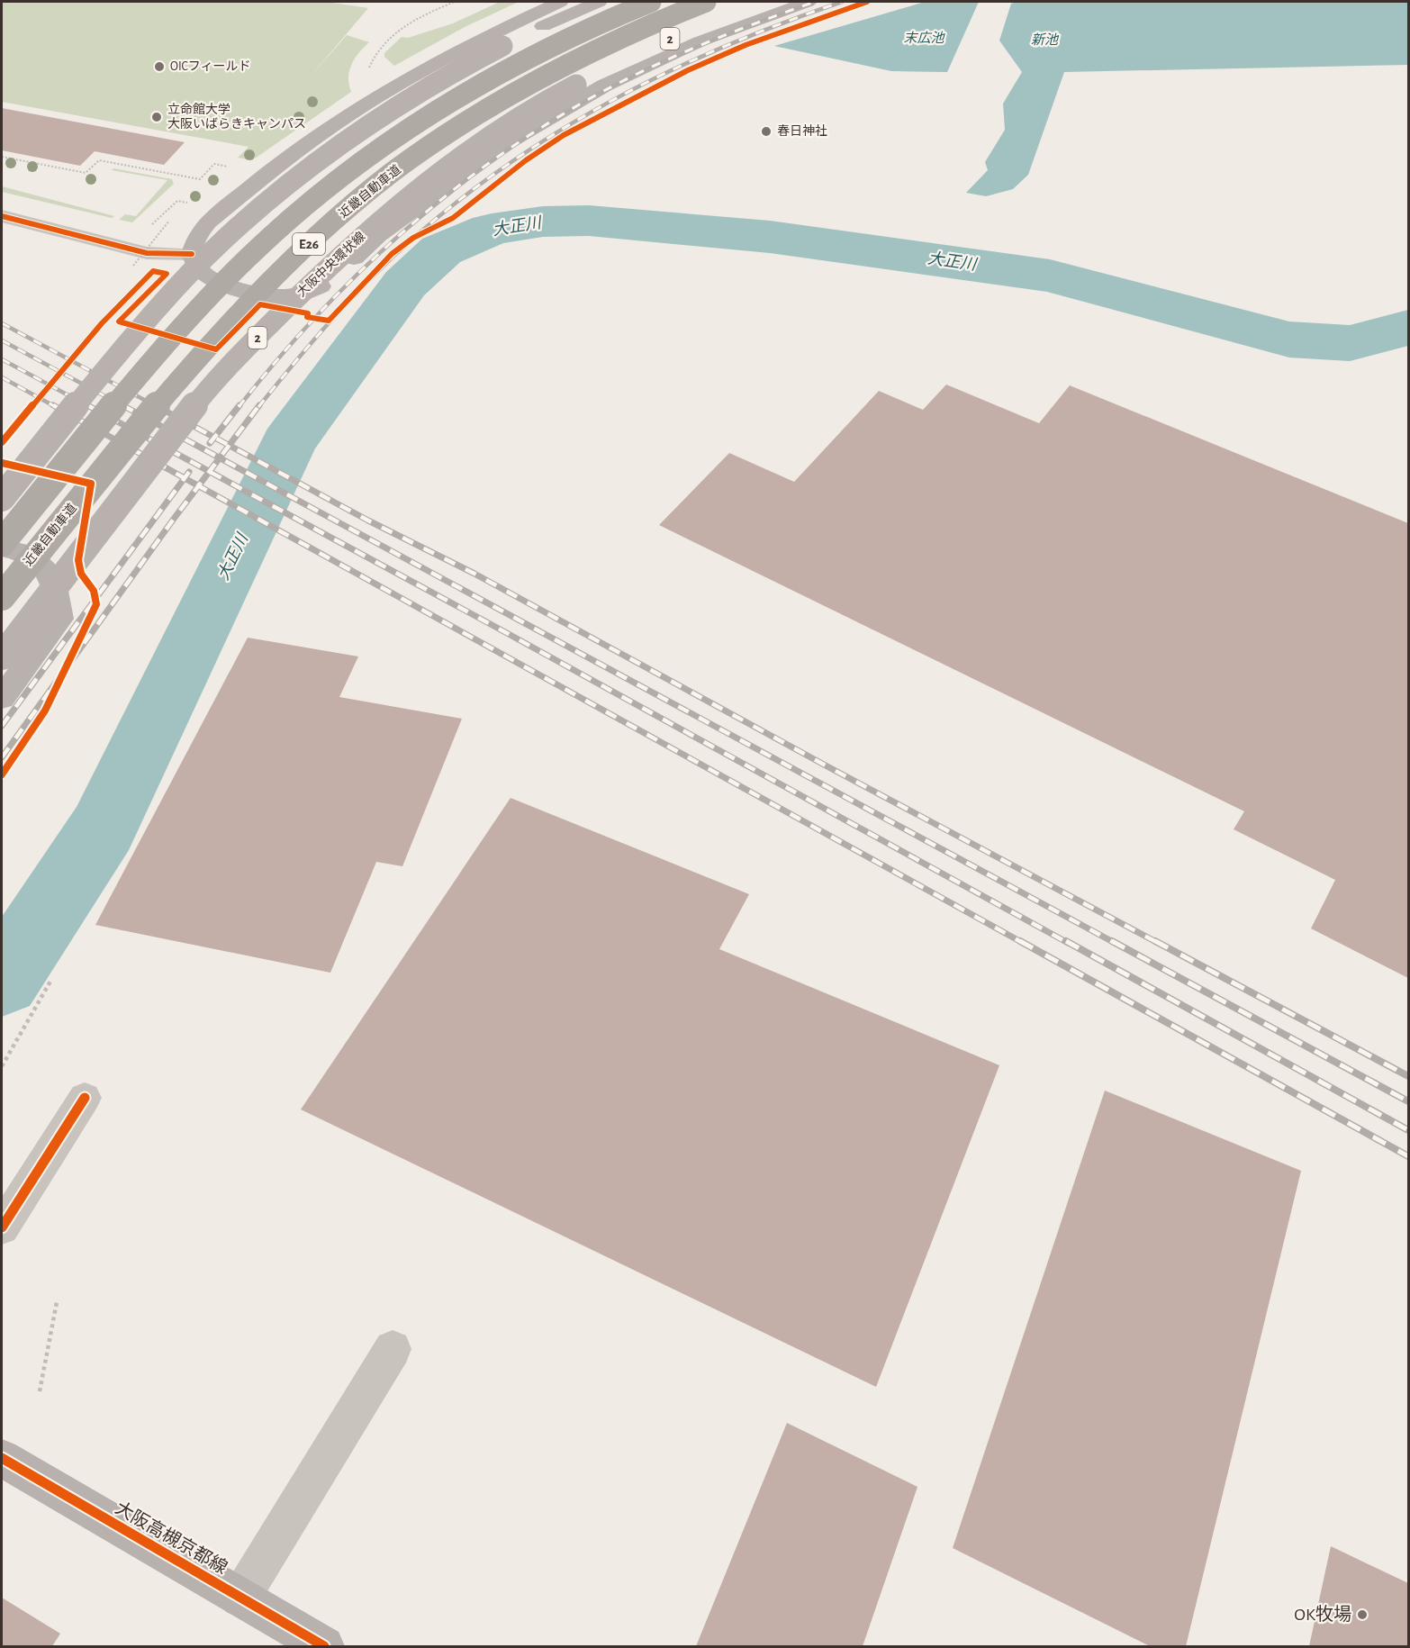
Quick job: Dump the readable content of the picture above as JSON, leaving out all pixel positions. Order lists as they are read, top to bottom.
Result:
{
  "streets": {
    "highway": ["近畿自動車道", "E26"],
    "main road": ["2", "大阪中央環状線", "大阪高槻京都線"]
  },
  "water": ["末広池", "新池", "大正川"],
  "places": [
    "OICフィールド",
    "立命館大学 大阪いばらきキャンパス",
    "春日神社",
    "OK牧場"
  ]
}
